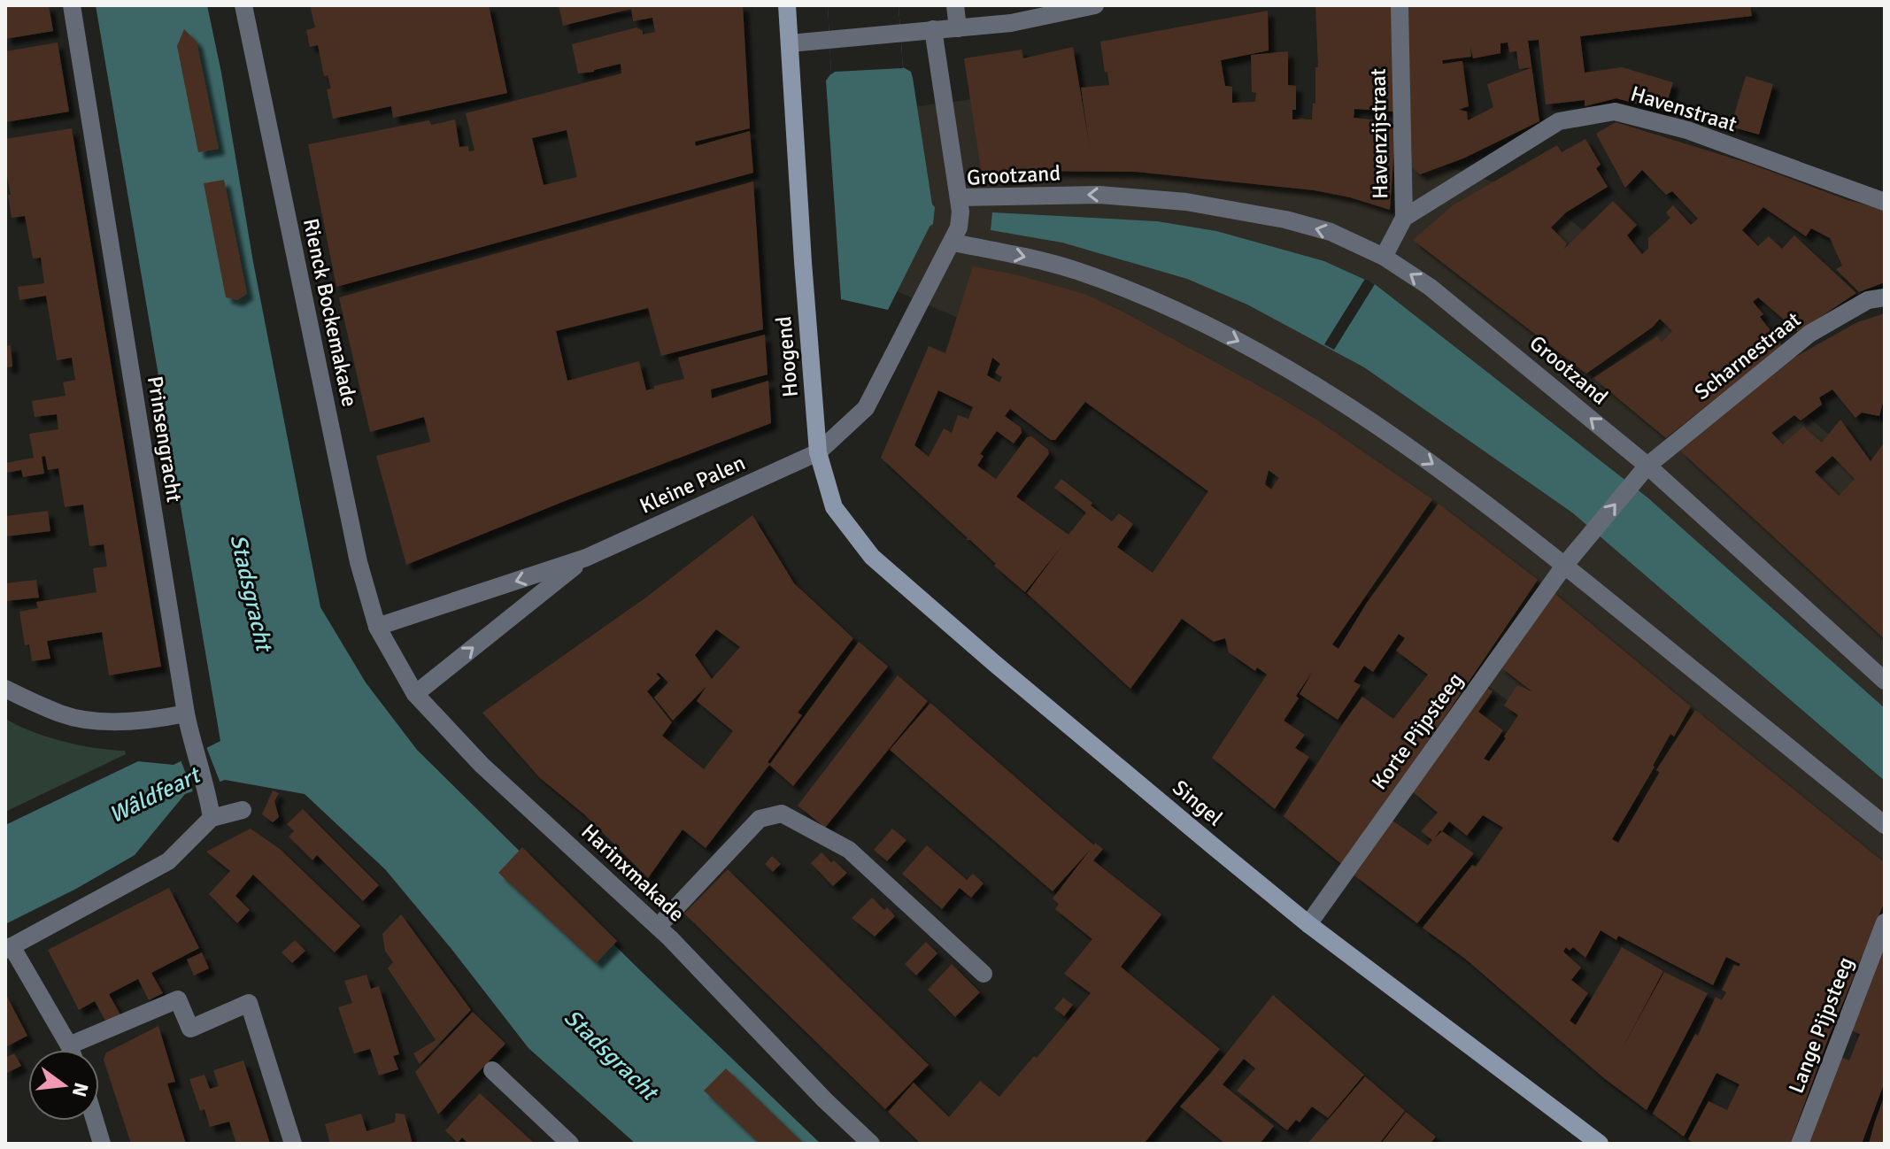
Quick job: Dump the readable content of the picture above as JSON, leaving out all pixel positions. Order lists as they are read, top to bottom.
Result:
{
  "streets": {
    "main road": ["Hoogend", "Singel"],
    "street": [
      "Havenstraat",
      "Havenzijstraat",
      "Grootzand",
      "Rienck Bockemakade",
      "Scharnestraat",
      "Prinsengracht",
      "Kleine Palen",
      "Korte Pijpsteeg",
      "Harinxmakade",
      "Lange Pijpsteeg"
    ]
  },
  "crossings": [
    ["Havenstraat", "Havenzijstraat"],
    ["Havenzijstraat", "Grootzand"],
    ["Grootzand", "Scharnestraat"],
    ["Rienck Bockemakade", "Kleine Palen"],
    ["Rienck Bockemakade", "Harinxmakade"],
    ["Hoogend", "Kleine Palen"],
    ["Hoogend", "Singel"],
    ["Kleine Palen", "Singel"],
    ["Kleine Palen", "Harinxmakade"],
    ["Korte Pijpsteeg", "Singel"]
  ],
  "water": ["Stadsgracht", "Wâldfeart"],
  "north": "right"
}
